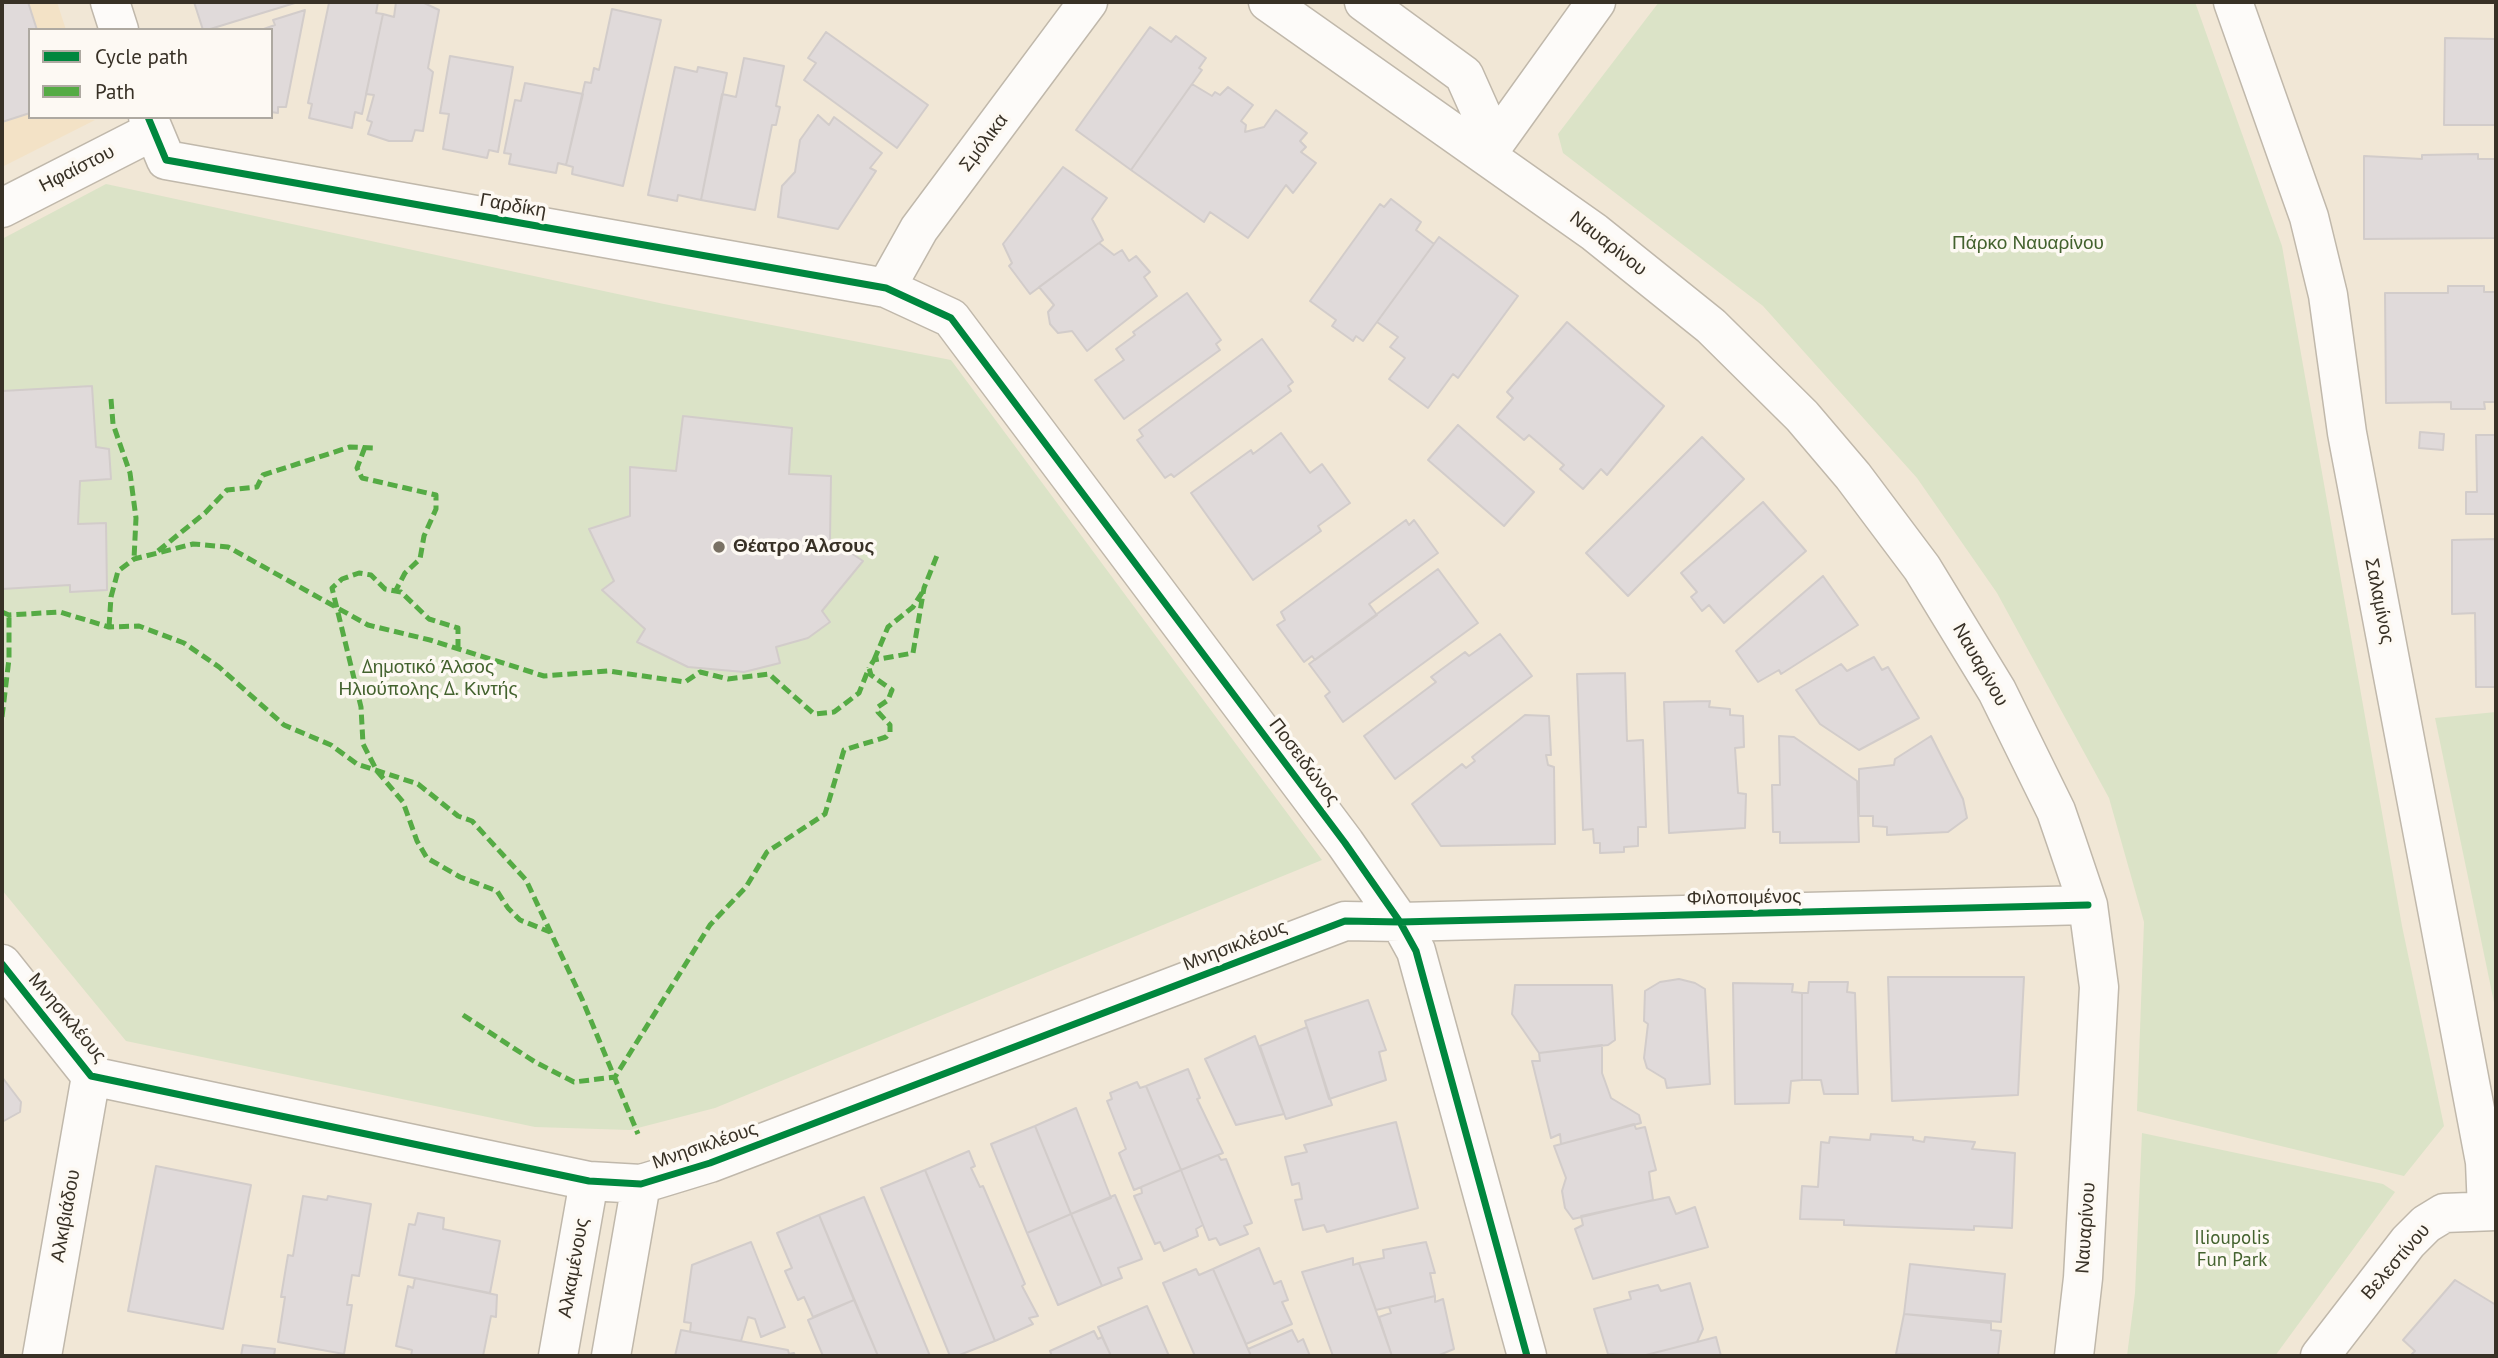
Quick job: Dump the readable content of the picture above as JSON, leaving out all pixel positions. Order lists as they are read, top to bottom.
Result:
{
  "streets": {
    "street": [
      "Σμόλικα",
      "Ηφαίστου",
      "Γαρδίκη",
      "Ναυαρίνου",
      "Σαλαμίνος",
      "Ποσειδώνος",
      "Φιλοποιμένος",
      "Μνησικλέους",
      "Αλκιβιάδου",
      "Βελεστίνου",
      "Αλκαμένους"
    ]
  },
  "crossings": [
    ["Σμόλικα", "Γαρδίκη"],
    ["Σμόλικα", "Ποσειδώνος"],
    ["Ηφαίστου", "Γαρδίκη"],
    ["Γαρδίκη", "Ποσειδώνος"],
    ["Ναυαρίνου", "Φιλοποιμένος"],
    ["Σαλαμίνος", "Βελεστίνου"],
    ["Ποσειδώνος", "Φιλοποιμένος"],
    ["Ποσειδώνος", "Μνησικλέους"],
    ["Φιλοποιμένος", "Μνησικλέους"],
    ["Μνησικλέους", "Αλκιβιάδου"],
    ["Μνησικλέους", "Αλκαμένους"]
  ],
  "parks": ["Πάρκο Ναυαρίνου", "Δημοτικό Άλσος Ηλιούπολης Δ. Κιντής", "Ilioupolis Fun Park"],
  "places": ["Θέατρο Άλσους"],
  "legend": ["Cycle path", "Path"]
}
